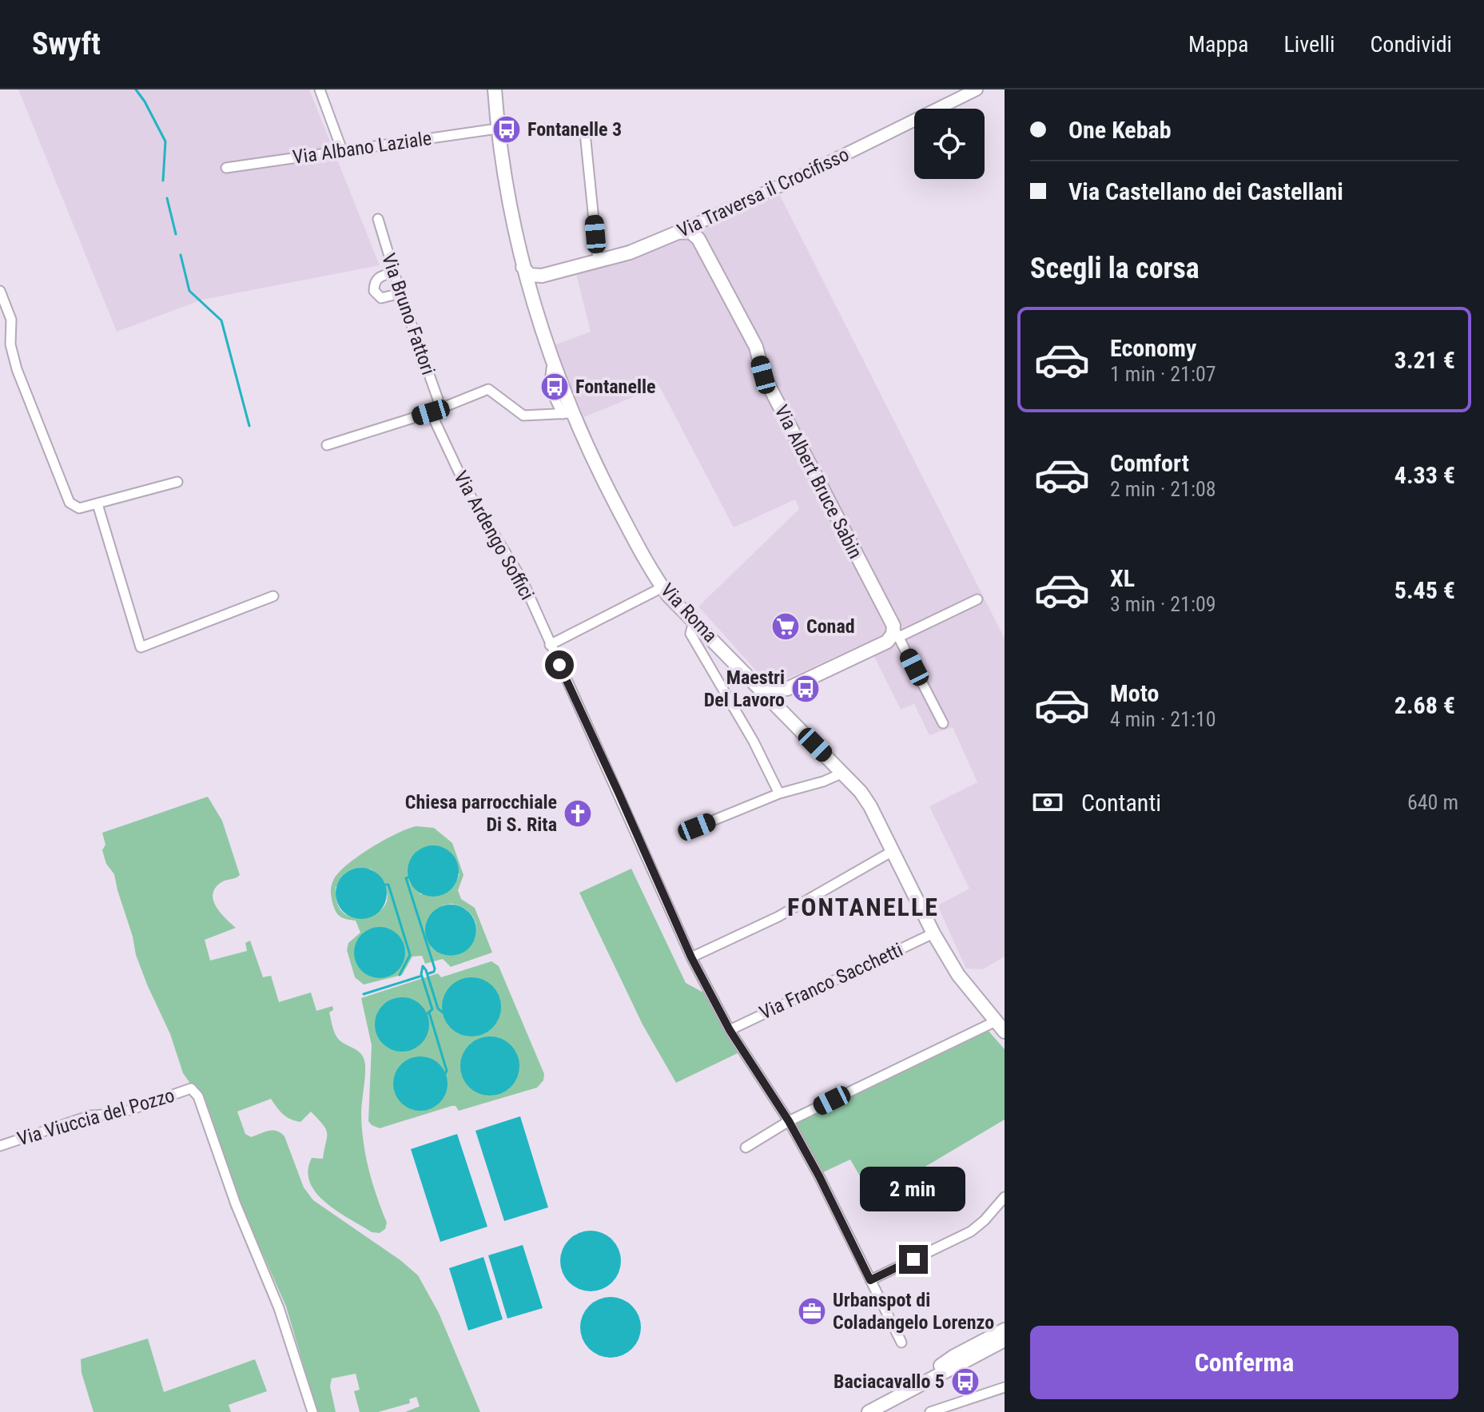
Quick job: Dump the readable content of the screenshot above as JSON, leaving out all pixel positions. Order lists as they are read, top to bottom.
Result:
{
  "streets": {
    "main road": ["Via Traversa il Crocifisso", "Via Albert Bruce Sabin", "Via Roma"],
    "street": [
      "Via Albano Laziale",
      "Via Bruno Fattori",
      "Via Ardengo Soffici",
      "Via Franco Sacchetti",
      "Via Viuccia del Pozzo"
    ]
  },
  "crossings": [
    ["Via Albano Laziale", "Via Roma"],
    ["Via Ardengo Soffici", "Via Franco Sacchetti"],
    ["Via Roma", "Via Franco Sacchetti"]
  ],
  "districts": ["FONTANELLE"],
  "places": {
    "bus stop": [
      "Fontanelle 3",
      "Fontanelle",
      "Maestri Del Lavoro",
      "Baciacavallo 5"
    ],
    "supermarket": ["Conad"],
    "church": ["Chiesa parrocchiale Di S. Rita"],
    "office": ["Urbanspot di Coladangelo Lorenzo"]
  },
  "page": {
    "header": "Swyft",
    "nav": ["Mappa", "Livelli", "Condividi"],
    "banner": ["One Kebab", "Via Castellano dei Castellani"],
    "heading": "Scegli la corsa",
    "list": [
      {
        "name": "Economy",
        "note": "1 min · 21:07",
        "value": "3.21 €"
      },
      {
        "name": "Comfort",
        "note": "2 min · 21:08",
        "value": "4.33 €"
      },
      {
        "name": "XL",
        "note": "3 min · 21:09",
        "value": "5.45 €"
      },
      {
        "name": "Moto",
        "note": "4 min · 21:10",
        "value": "2.68 €"
      }
    ],
    "pay": ["Contanti", "640 m"],
    "bubble": "2 min",
    "buttons": "Conferma"
  }
}
